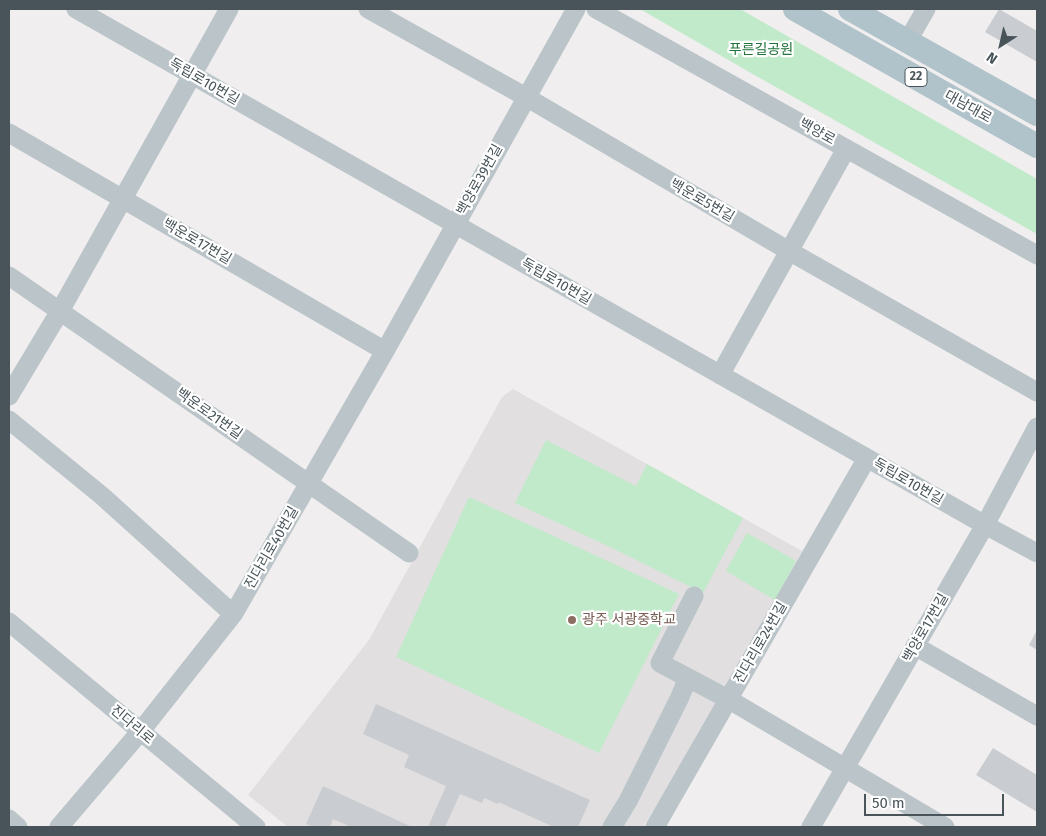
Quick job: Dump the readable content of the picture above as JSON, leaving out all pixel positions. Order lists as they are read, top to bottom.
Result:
{
  "streets": {
    "main road": ["22", "대남대로"],
    "street": [
      "독립로10번길",
      "백양로",
      "백양로39번길",
      "백운로5번길",
      "백운로17번길",
      "백운로21번길",
      "진다리로40번길",
      "백양로17번길",
      "진다리로24번길",
      "진다리로"
    ]
  },
  "crossings": [
    ["독립로10번길", "백양로39번길"],
    ["독립로10번길", "백양로17번길"],
    ["독립로10번길", "진다리로24번길"],
    ["백양로39번길", "백운로5번길"],
    ["백양로39번길", "백운로17번길"],
    ["백양로39번길", "진다리로40번길"],
    ["백운로17번길", "진다리로40번길"],
    ["백운로21번길", "진다리로40번길"],
    ["진다리로40번길", "진다리로"]
  ],
  "parks": ["푸른길공원"],
  "places": ["광주 서광중학교"],
  "scale_bar": "50 m",
  "north": "bottom left"
}
